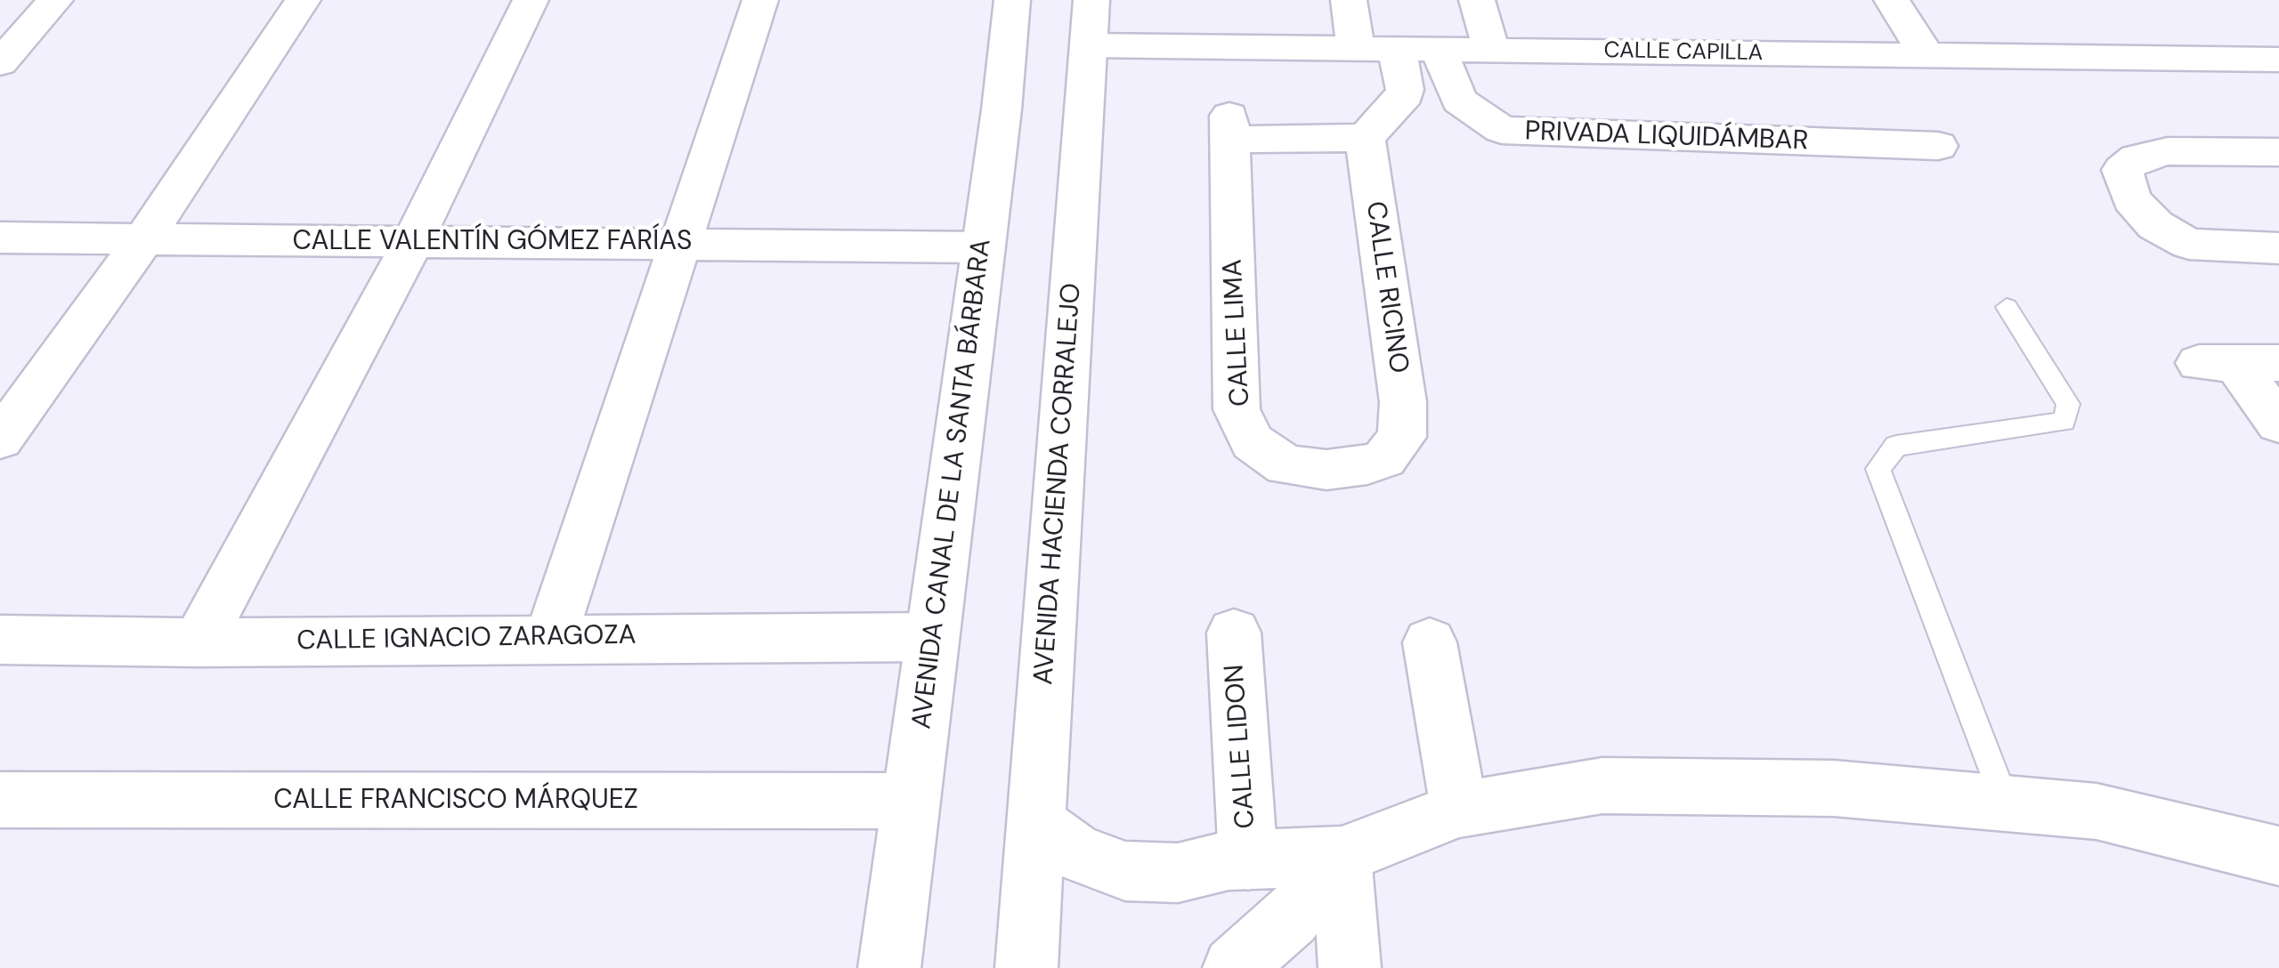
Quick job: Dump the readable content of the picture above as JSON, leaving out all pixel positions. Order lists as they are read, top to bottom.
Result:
{
  "streets": {
    "street": [
      "CALLE CAPILLA",
      "PRIVADA LIQUIDÁMBAR",
      "CALLE VALENTÍN GÓMEZ FARÍAS",
      "CALLE RICINO",
      "CALLE LIMA",
      "AVENIDA CANAL DE LA SANTA BÁRBARA",
      "AVENIDA HACIENDA CORRALEJO",
      "CALLE IGNACIO ZARAGOZA",
      "CALLE LIDON",
      "CALLE FRANCISCO MÁRQUEZ"
    ]
  },
  "crossings": [
    ["CALLE CAPILLA", "PRIVADA LIQUIDÁMBAR"],
    ["CALLE CAPILLA", "AVENIDA HACIENDA CORRALEJO"],
    ["CALLE VALENTÍN GÓMEZ FARÍAS", "AVENIDA CANAL DE LA SANTA BÁRBARA"],
    ["CALLE RICINO", "CALLE LIMA"],
    ["AVENIDA CANAL DE LA SANTA BÁRBARA", "CALLE IGNACIO ZARAGOZA"],
    ["AVENIDA CANAL DE LA SANTA BÁRBARA", "CALLE FRANCISCO MÁRQUEZ"]
  ]
}
